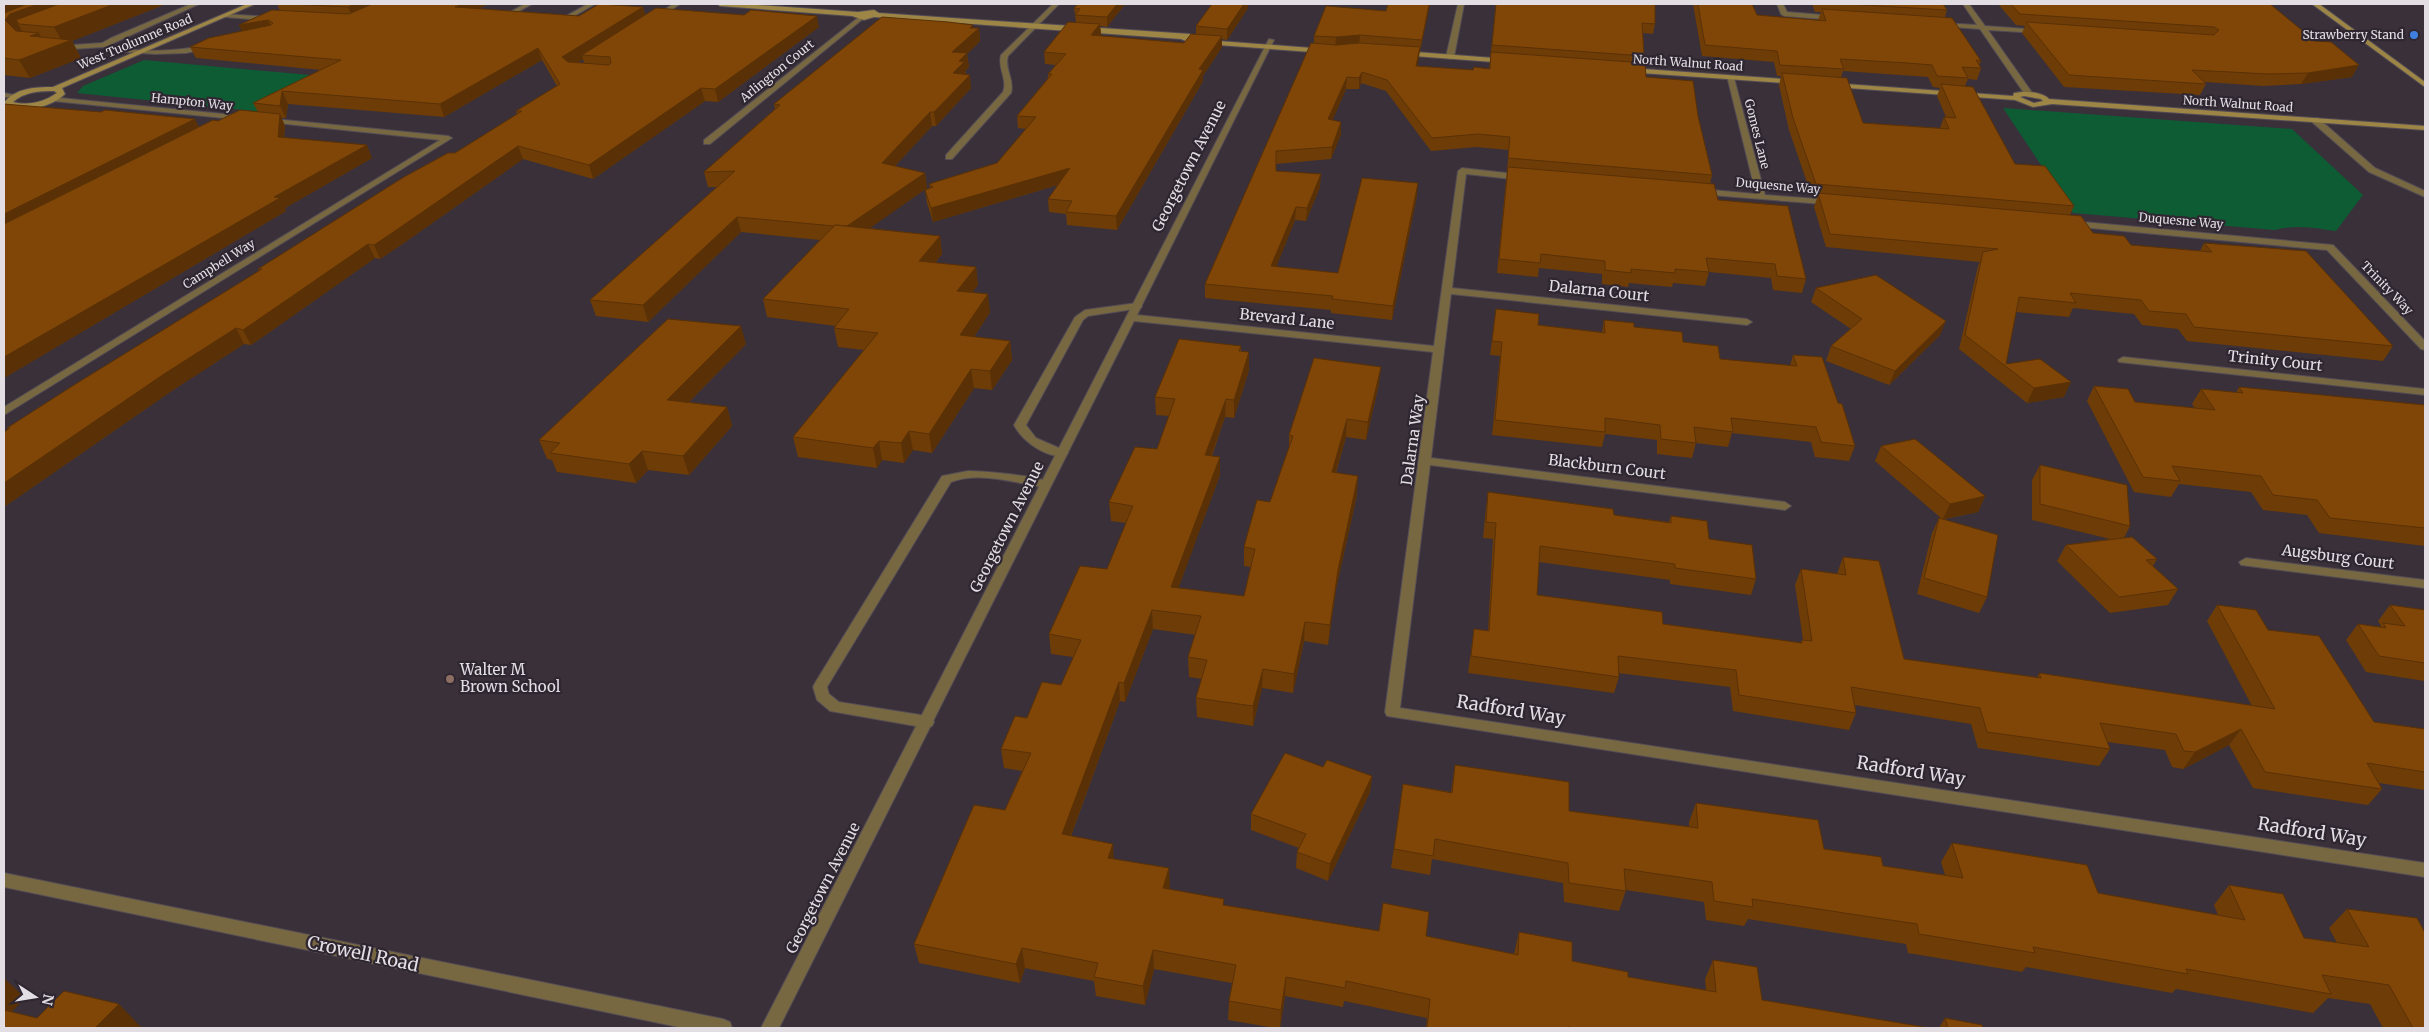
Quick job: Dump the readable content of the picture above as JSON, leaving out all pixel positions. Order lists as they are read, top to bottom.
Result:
{
  "streets": {
    "street": [
      "West Tuolumne Road",
      "North Walnut Road",
      "Arlington Court",
      "Hampton Way",
      "Gomes Lane",
      "Georgetown Avenue",
      "Duquesne Way",
      "Campbell Way",
      "Trinity Way",
      "Dalarna Court",
      "Brevard Lane",
      "Trinity Court",
      "Dalarna Way",
      "Blackburn Court",
      "Augsburg Court",
      "Radford Way",
      "Crowell Road"
    ]
  },
  "crossings": [
    ["North Walnut Road", "Gomes Lane"],
    ["Gomes Lane", "Duquesne Way"],
    ["Georgetown Avenue", "Brevard Lane"],
    ["Duquesne Way", "Trinity Way"],
    ["Dalarna Court", "Dalarna Way"],
    ["Brevard Lane", "Dalarna Way"],
    ["Dalarna Way", "Blackburn Court"],
    ["Dalarna Way", "Radford Way"]
  ],
  "places": ["Strawberry Stand", "Walter M Brown School"],
  "north": "right"
}
